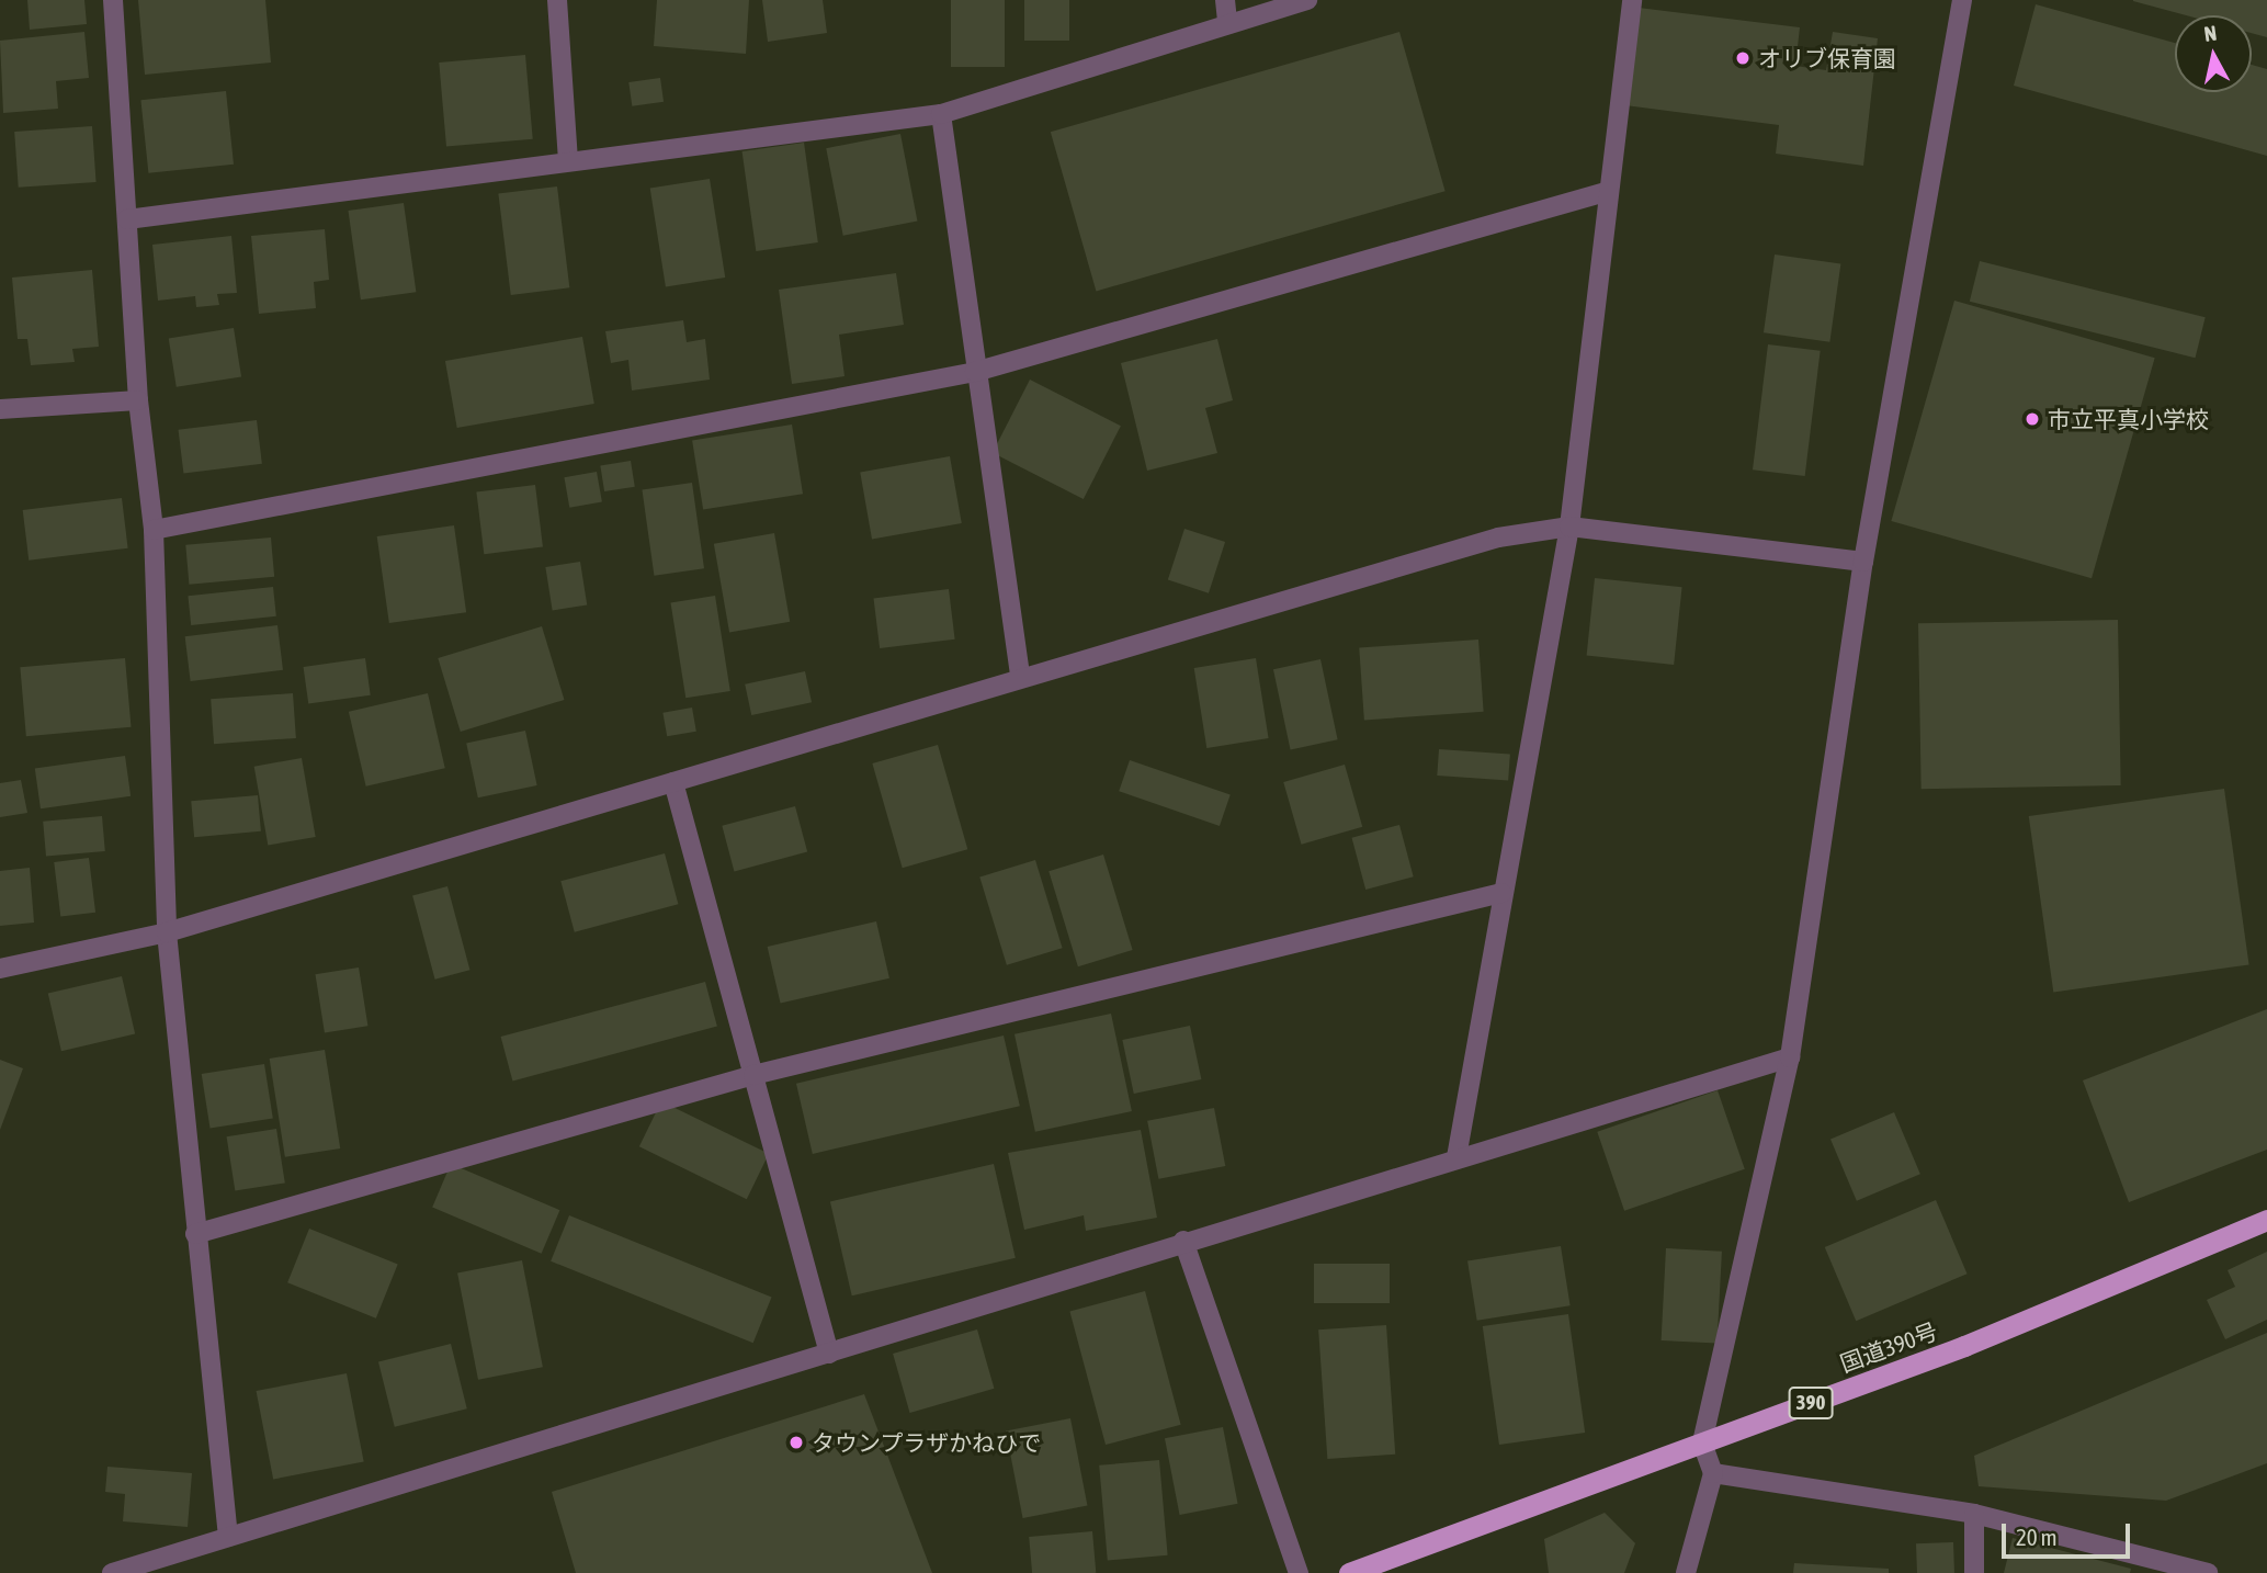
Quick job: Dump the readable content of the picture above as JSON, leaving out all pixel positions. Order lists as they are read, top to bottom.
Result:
{
  "streets": {
    "highway": ["国道390号", "390"]
  },
  "places": ["オリブ保育園", "市立平真小学校", "タウンプラザかねひで"],
  "scale_bar": "20 m",
  "north": "top"
}
